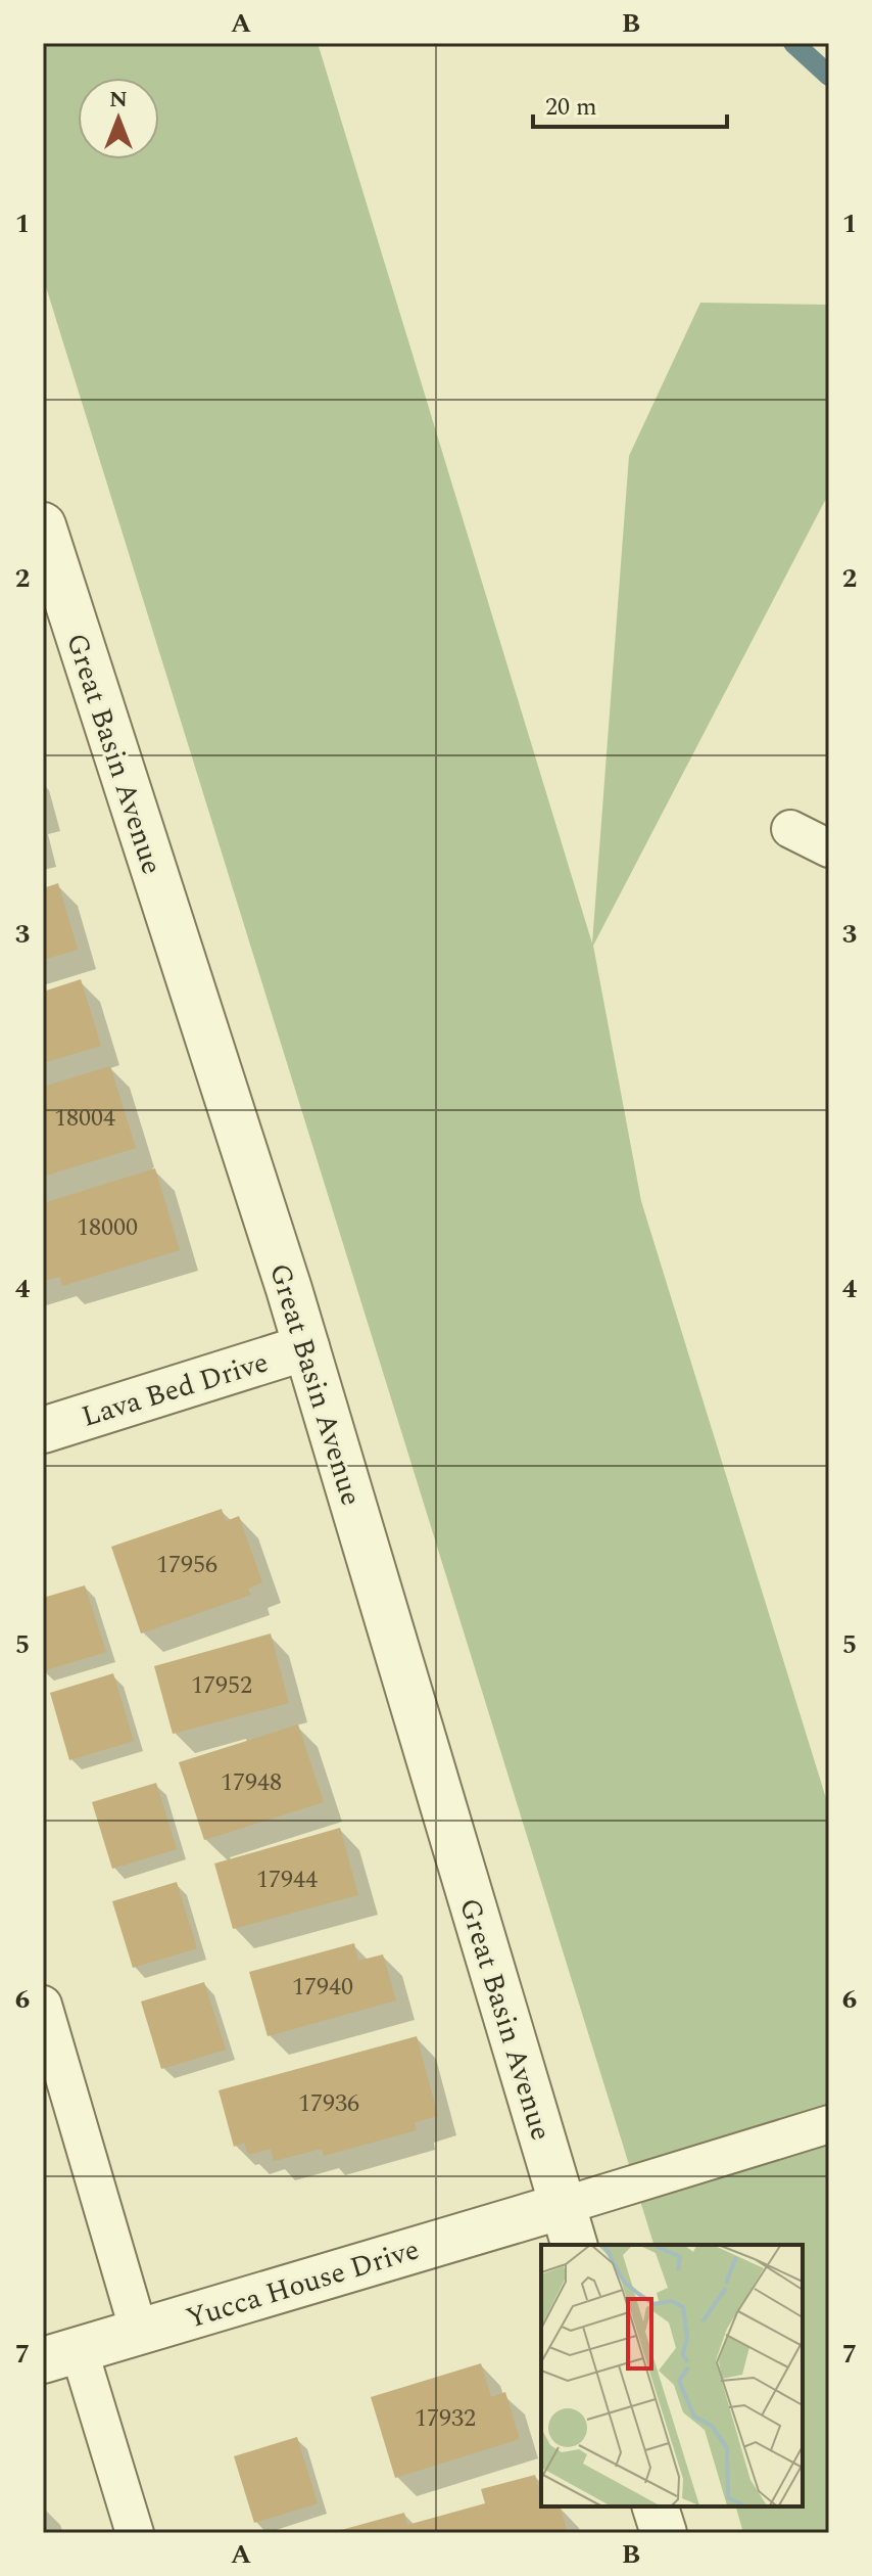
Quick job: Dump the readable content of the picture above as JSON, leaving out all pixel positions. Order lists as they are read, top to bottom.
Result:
{
  "streets": {
    "street": ["Great Basin Avenue", "Lava Bed Drive", "Yucca House Drive"]
  },
  "crossings": [
    ["Great Basin Avenue", "Lava Bed Drive"],
    ["Great Basin Avenue", "Yucca House Drive"]
  ],
  "house_numbers": [
    "18004",
    "18000",
    "17956",
    "17952",
    "17948",
    "17944",
    "17940",
    "17936",
    "17932"
  ],
  "scale_bar": "20 m",
  "north": "top",
  "grid": {
    "columns": ["A", "B"],
    "rows": [
      "1",
      "2",
      "3",
      "4",
      "5",
      "6",
      "7"
    ]
  }
}
